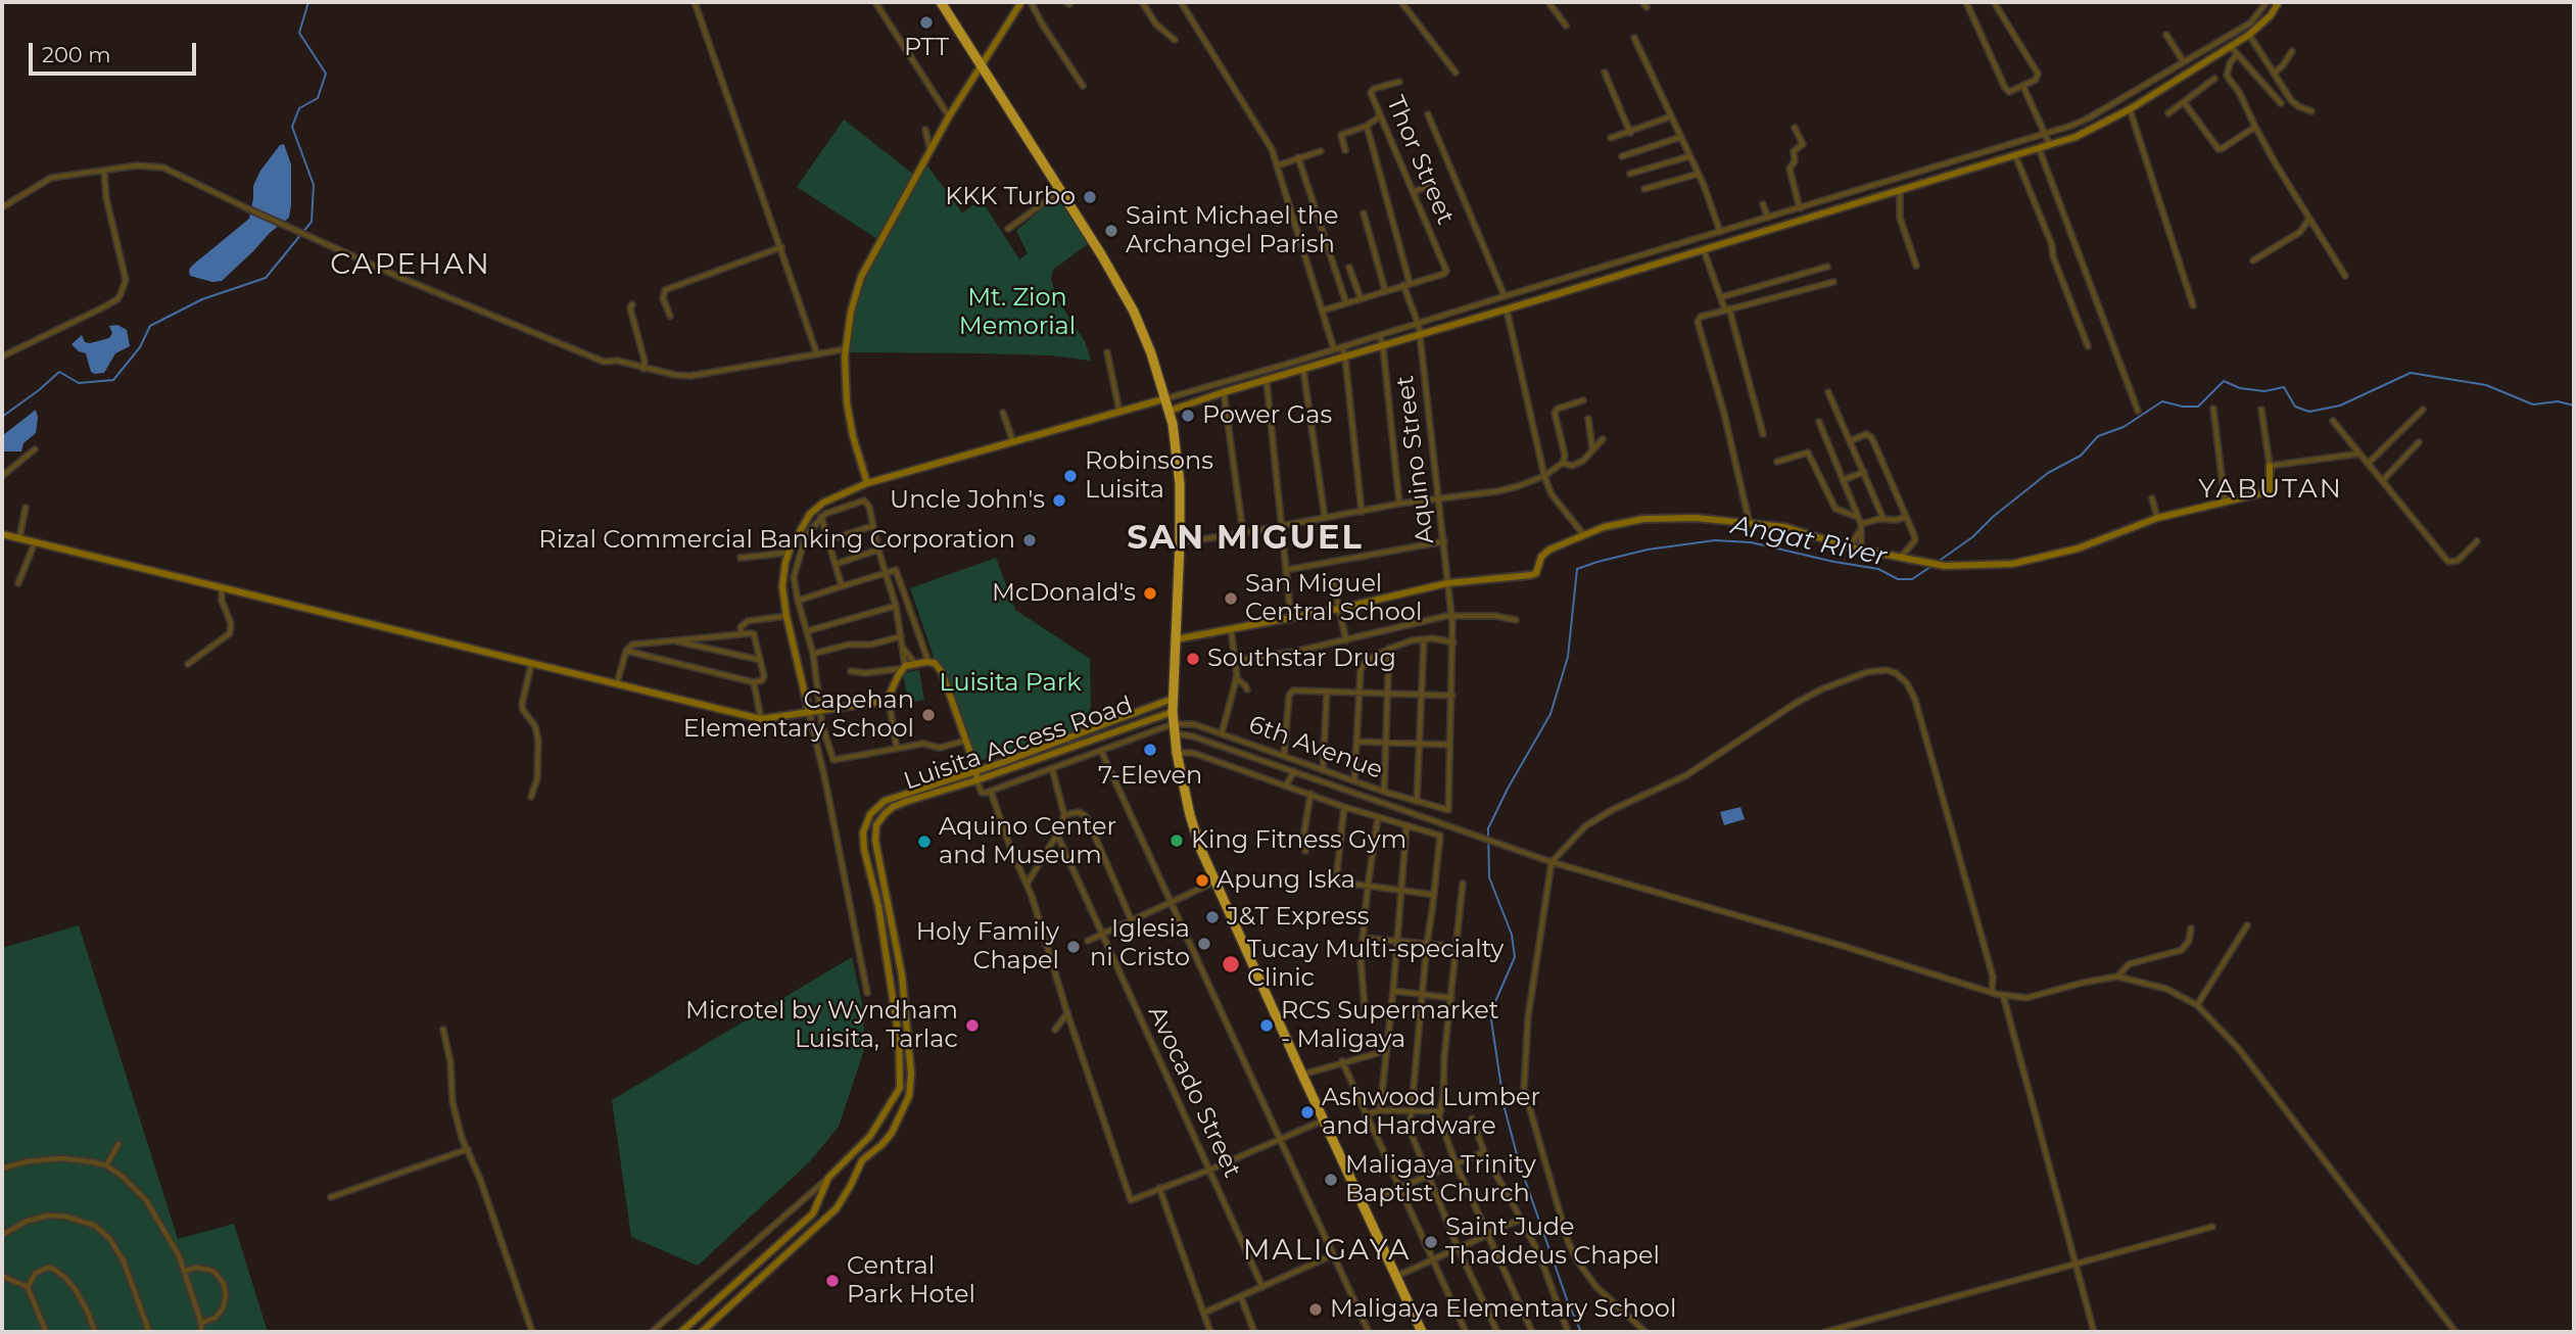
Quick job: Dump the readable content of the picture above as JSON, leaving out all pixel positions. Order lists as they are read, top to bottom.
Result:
{
  "streets": {
    "street": [
      "Thor Street",
      "Aquino Street",
      "Luisita Access Road",
      "6th Avenue",
      "Avocado Street"
    ]
  },
  "crossings": [
    ["Aquino Street", "6th Avenue"]
  ],
  "districts": [
    "CAPEHAN",
    "YABUTAN",
    "SAN MIGUEL",
    "MALIGAYA"
  ],
  "water": ["Angat River"],
  "parks": ["Mt. Zion Memorial", "Luisita Park"],
  "places": [
    "PTT",
    "KKK Turbo",
    "Saint Michael the Archangel Parish",
    "Power Gas",
    "Robinsons Luisita",
    "Uncle John's",
    "Rizal Commercial Banking Corporation",
    "McDonald's",
    "San Miguel Central School",
    "Southstar Drug",
    "Capehan Elementary School",
    "7-Eleven",
    "King Fitness Gym",
    "Aquino Center and Museum",
    "Apung Iska",
    "J&T Express",
    "Iglesia ni Cristo",
    "Holy Family Chapel",
    "Tucay Multi-specialty Clinic",
    "Microtel by Wyndham Luisita, Tarlac",
    "RCS Supermarket - Maligaya",
    "Ashwood Lumber and Hardware",
    "Maligaya Trinity Baptist Church",
    "Saint Jude Thaddeus Chapel",
    "Central Park Hotel",
    "Maligaya Elementary School"
  ],
  "scale_bar": "200 m"
}
